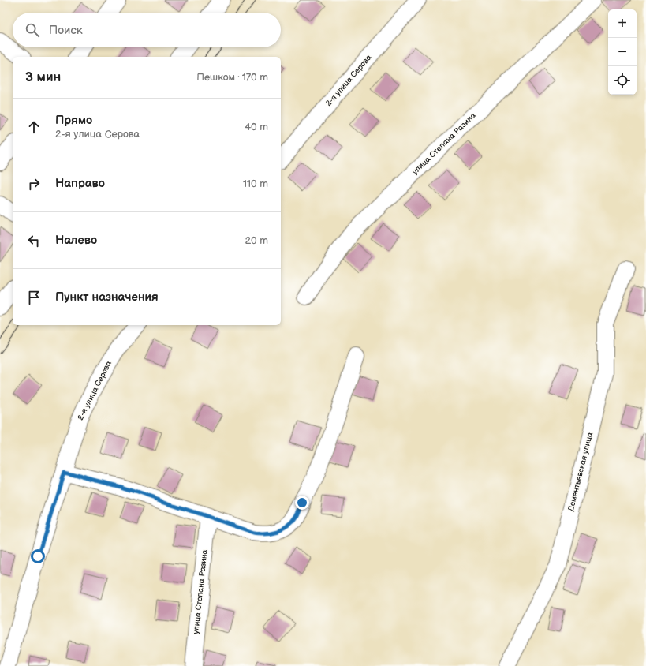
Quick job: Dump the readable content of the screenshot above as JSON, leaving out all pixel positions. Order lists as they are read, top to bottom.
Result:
{
  "streets": {
    "street": ["2-я улица Серова", "улица Степана Разина", "Дементьевская улица"]
  },
  "page": {
    "map_buttons": ["+", "−"],
    "search": "Поиск",
    "heading": ["3 мин", "Пешком · 170 m"],
    "list": [
      ["Прямо", "2-я улица Серова", "40 m"],
      ["Направо", "110 m"],
      ["Налево", "20 m"],
      "Пункт назначения"
    ]
  }
}
